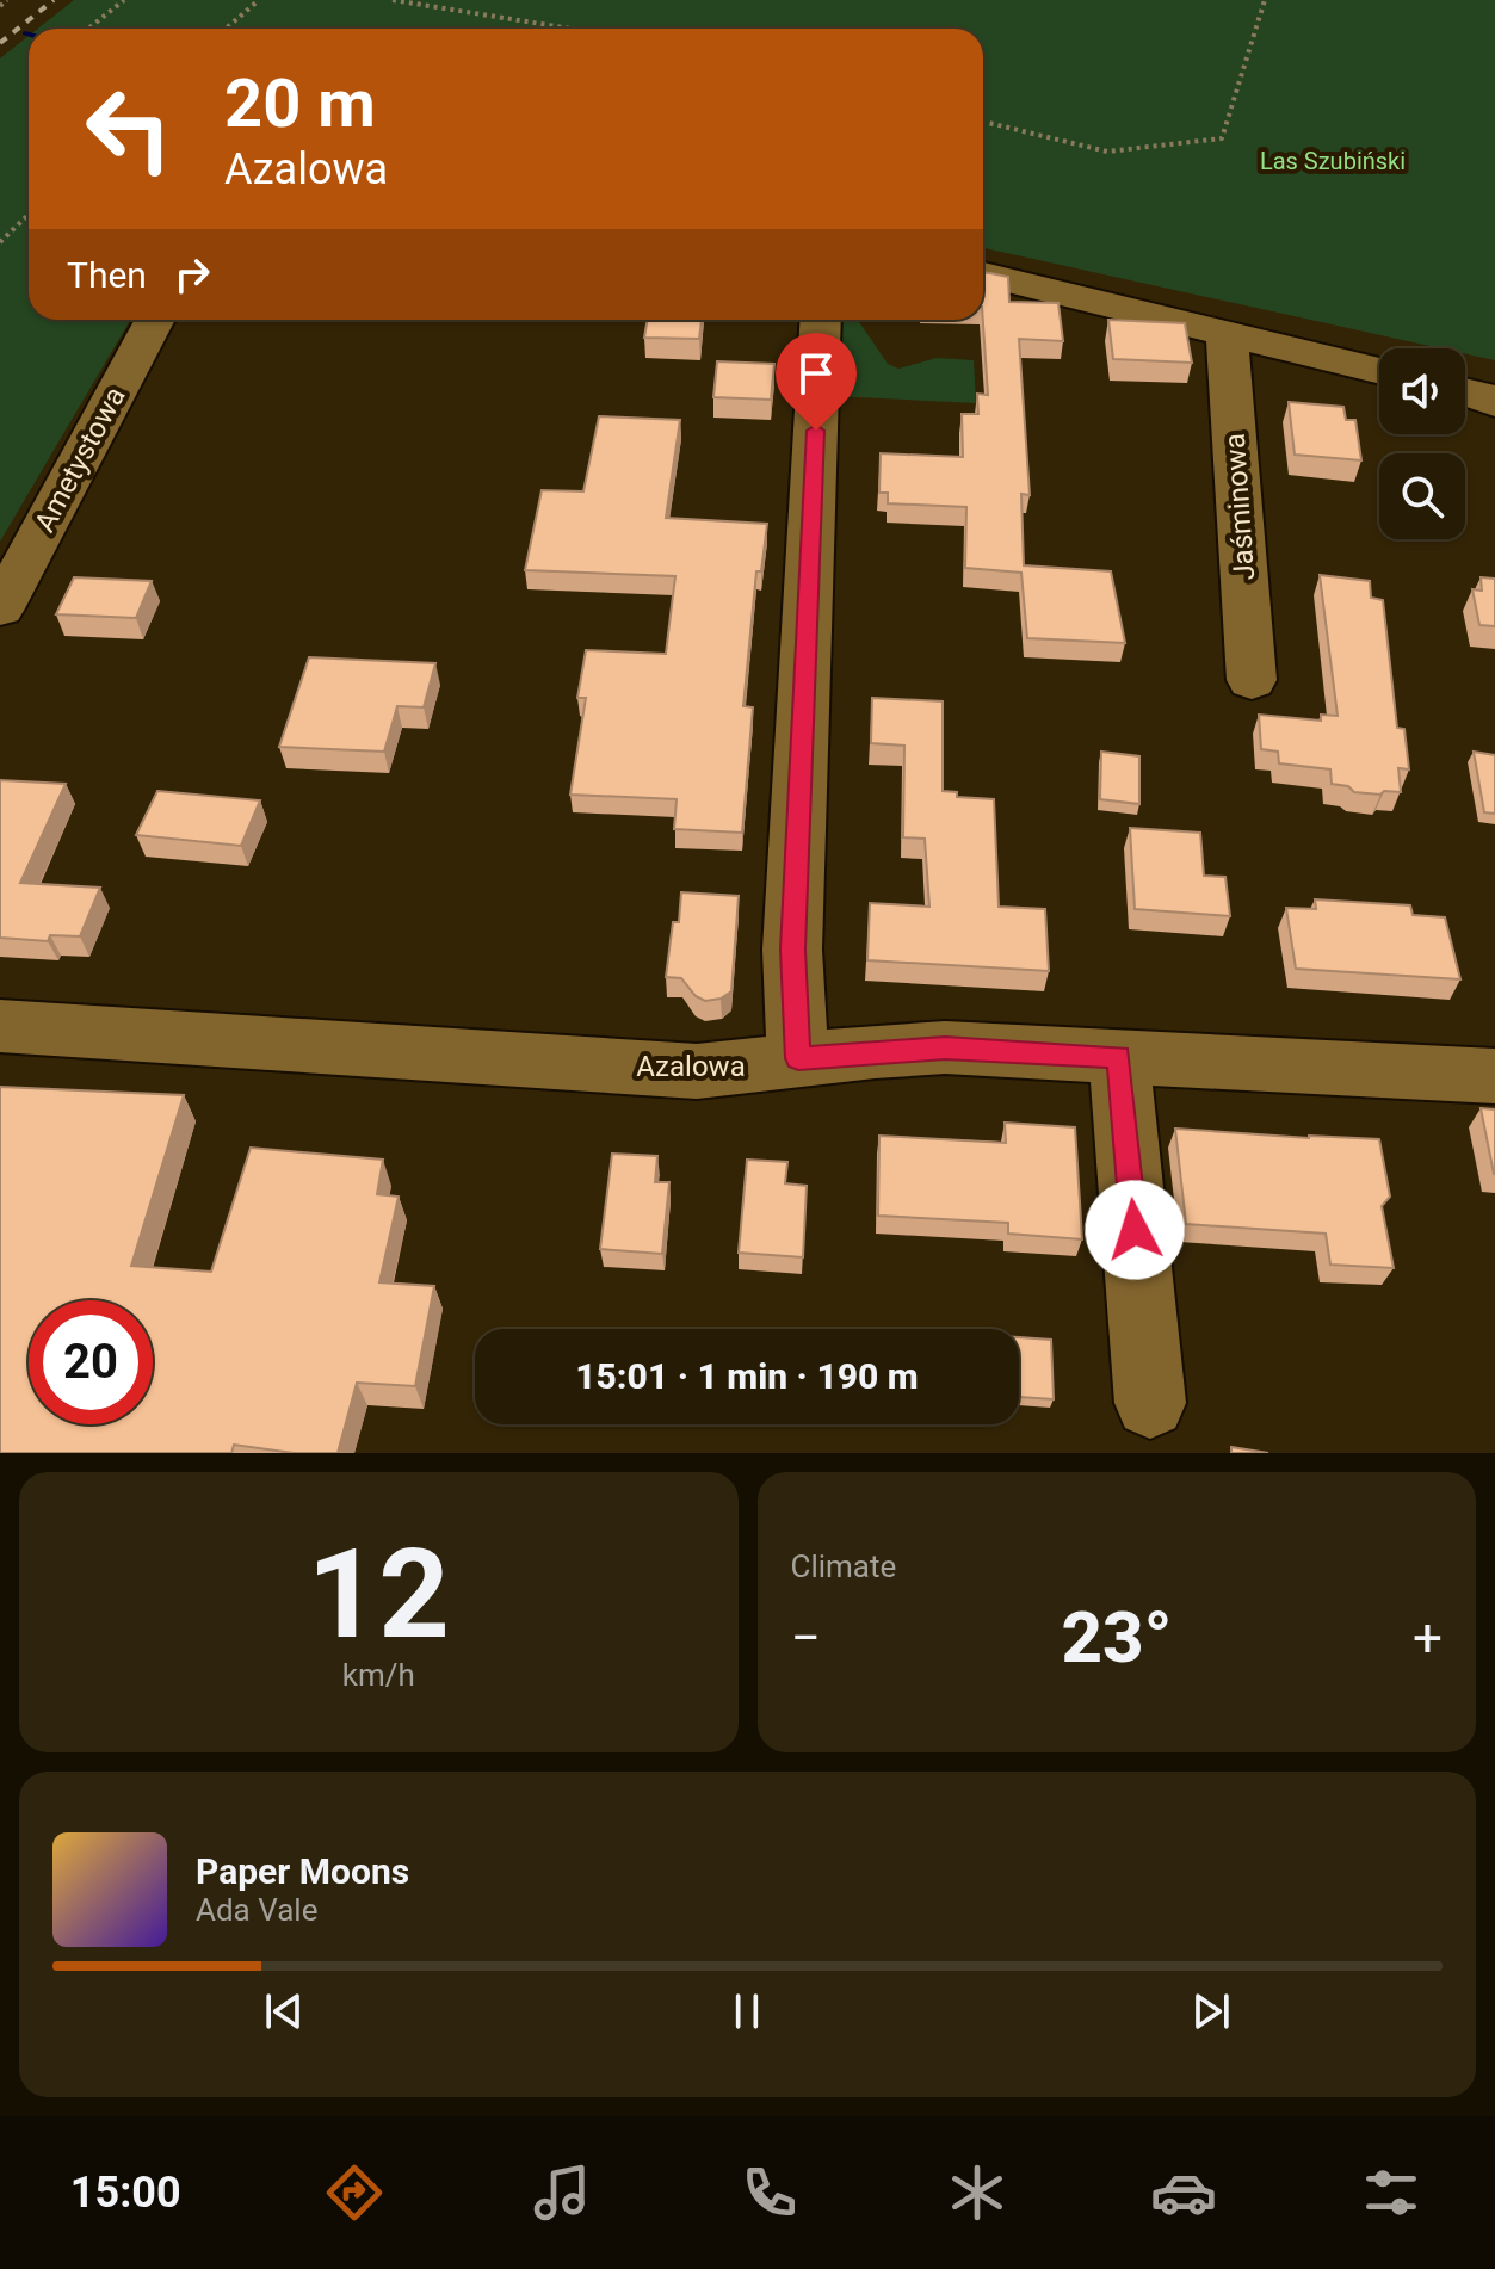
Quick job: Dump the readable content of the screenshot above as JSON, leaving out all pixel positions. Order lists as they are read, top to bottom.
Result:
{
  "streets": {
    "street": ["Ametystowa", "Jaśminowa", "Azalowa"]
  },
  "parks": ["Las Szubiński"],
  "page": {
    "turn": ["20 m", "Azalowa"],
    "then": "Then",
    "limit": "20",
    "trip": "15:01 · 1 min · 190 m",
    "tile": [
      ["12", "km/h"],
      "Climate"
    ],
    "heat": ["−", "23°", "+"],
    "song": ["Paper Moons", "Ada Vale"],
    "tabs": "15:00"
  }
}
